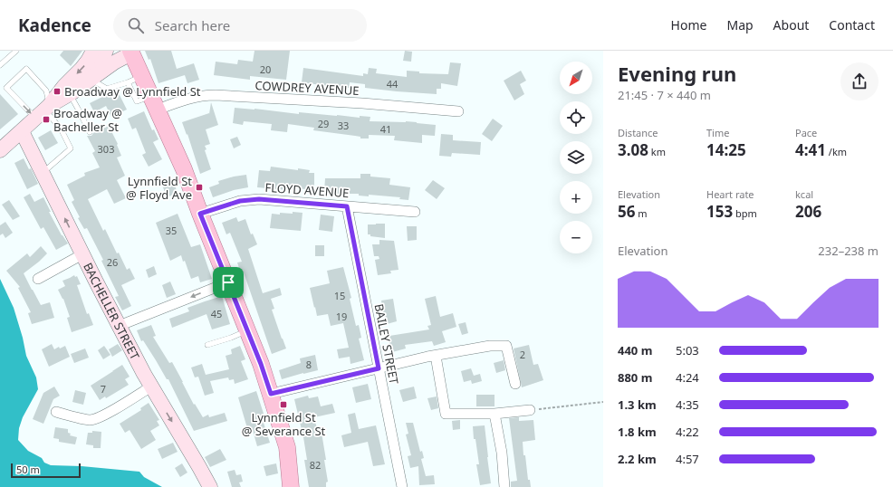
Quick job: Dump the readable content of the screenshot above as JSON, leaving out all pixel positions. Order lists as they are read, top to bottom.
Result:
{
  "streets": {
    "street": [
      "COWDREY AVENUE",
      "FLOYD AVENUE",
      "BACHELLER STREET",
      "BAILEY STREET"
    ]
  },
  "crossings": [
    ["FLOYD AVENUE", "BAILEY STREET"]
  ],
  "places": {
    "transit": [
      "Broadway @ Lynnfield St",
      "Broadway @ Bacheller St",
      "Lynnfield St @ Floyd Ave",
      "Lynnfield St @ Severance St"
    ]
  },
  "house_numbers": [
    "20",
    "44",
    "29",
    "33",
    "41",
    "303",
    "35",
    "26",
    "15",
    "45",
    "19",
    "2",
    "8",
    "7",
    "82"
  ],
  "scale_bar": "50 m",
  "north": "bottom left",
  "page": {
    "header": "Kadence",
    "search": "Search here",
    "nav": [
      "Home",
      "Map",
      "About",
      "Contact"
    ],
    "heading": ["Evening run", "21:45 · 7 × 440 m"],
    "map_buttons": ["+", "−"],
    "stats": [
      ["Distance", "3.08 km"],
      ["Time", "14:25"],
      ["Pace", "4:41 /km"],
      ["Elevation", "56 m"],
      ["Heart rate", "153 bpm"],
      ["kcal", "206"]
    ],
    "chart": ["Elevation", "232–238 m"],
    "list": [
      {
        "name": "440 m",
        "note": "5:03"
      },
      {
        "name": "880 m",
        "note": "4:24"
      },
      {
        "name": "1.3 km",
        "note": "4:35"
      },
      {
        "name": "1.8 km",
        "note": "4:22"
      },
      {
        "name": "2.2 km",
        "note": "4:57"
      }
    ],
    "scale": "50 m"
  }
}
